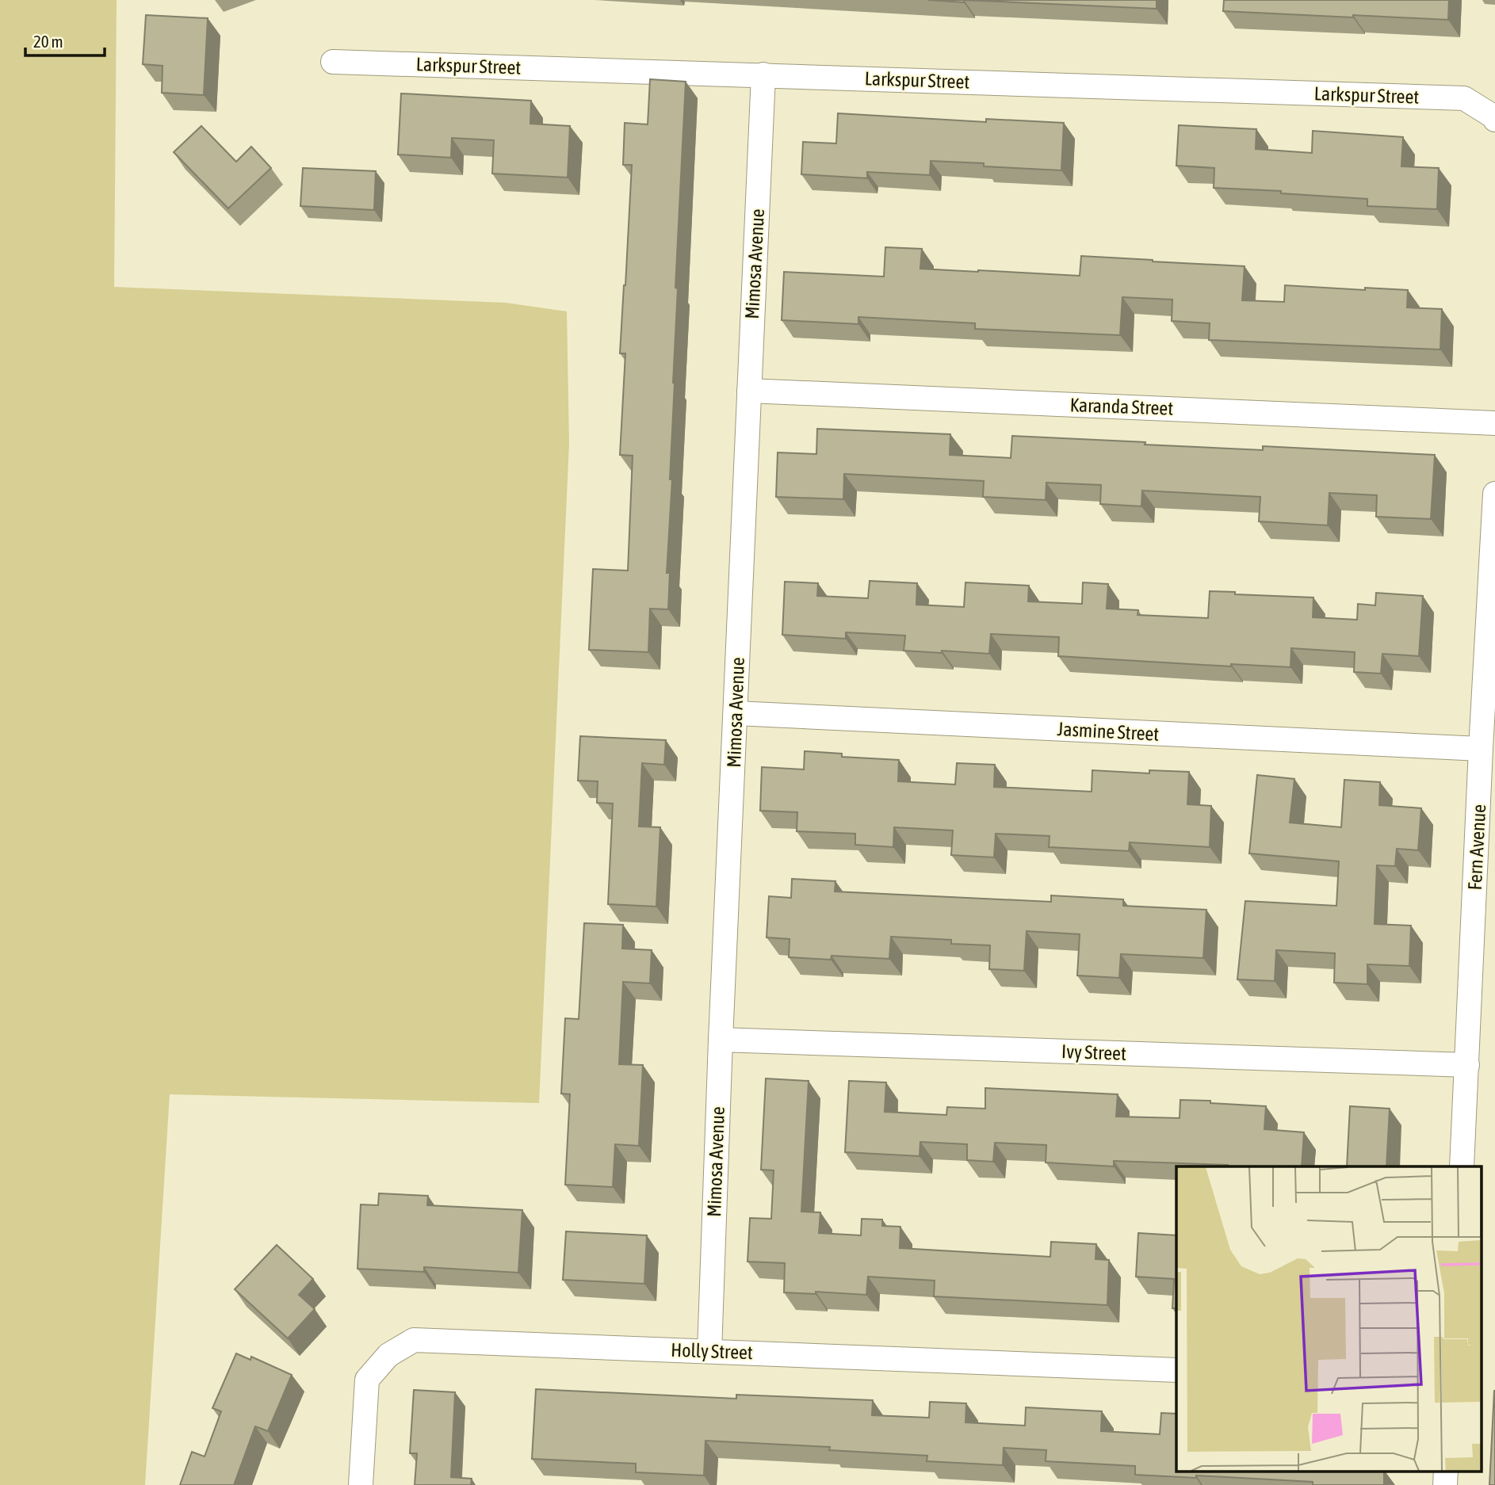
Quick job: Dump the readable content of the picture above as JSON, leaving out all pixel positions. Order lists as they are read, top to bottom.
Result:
{
  "streets": {
    "street": [
      "Larkspur Street",
      "Mimosa Avenue",
      "Karanda Street",
      "Jasmine Street",
      "Fern Avenue",
      "Ivy Street",
      "Holly Street"
    ]
  },
  "crossings": [
    ["Larkspur Street", "Mimosa Avenue"],
    ["Mimosa Avenue", "Karanda Street"],
    ["Mimosa Avenue", "Jasmine Street"],
    ["Mimosa Avenue", "Ivy Street"],
    ["Mimosa Avenue", "Holly Street"],
    ["Jasmine Street", "Fern Avenue"],
    ["Fern Avenue", "Ivy Street"]
  ],
  "scale_bar": "20 m"
}
